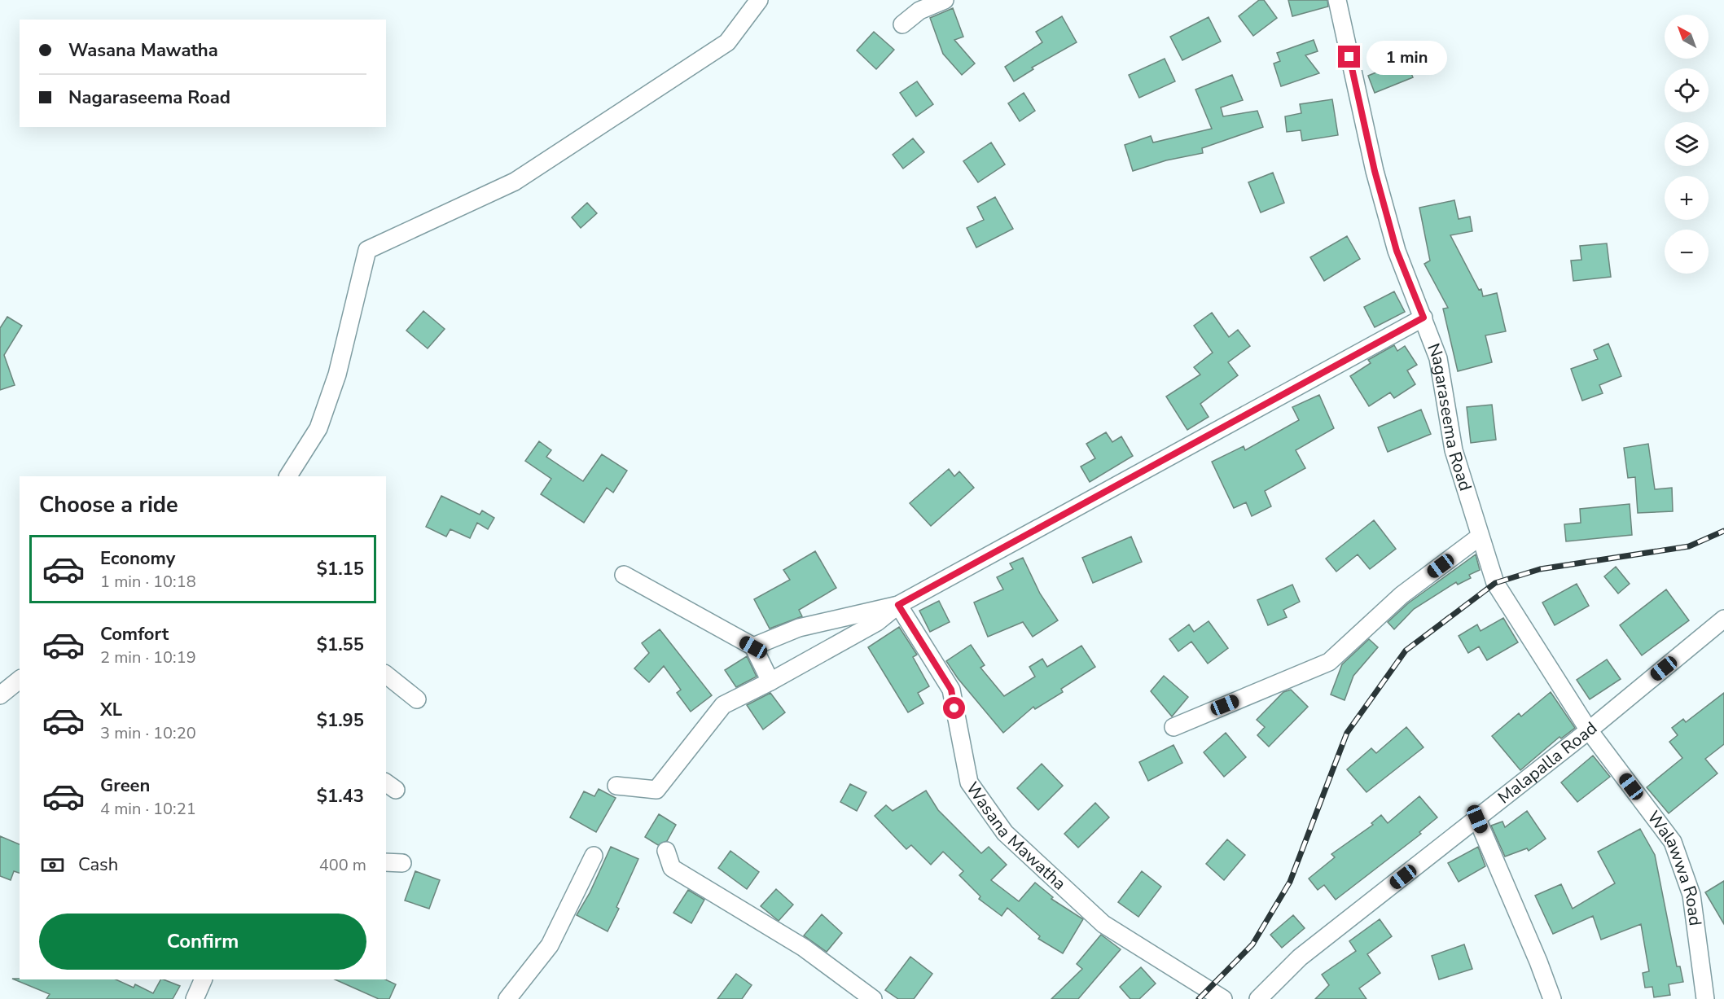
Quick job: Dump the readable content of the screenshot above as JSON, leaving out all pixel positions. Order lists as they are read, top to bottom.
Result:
{
  "streets": {
    "street": [
      "Nagaraseema Road",
      "Malapalla Road",
      "Wasana Mawatha",
      "Walawwa Road"
    ]
  },
  "crossings": [
    ["Nagaraseema Road", "Malapalla Road"],
    ["Nagaraseema Road", "Walawwa Road"],
    ["Malapalla Road", "Walawwa Road"]
  ],
  "north": "top left",
  "page": {
    "map_buttons": ["+", "−"],
    "banner": ["Wasana Mawatha", "Nagaraseema Road"],
    "bubble": "1 min",
    "heading": "Choose a ride",
    "list": [
      {
        "name": "Economy",
        "note": "1 min · 10:18",
        "value": "$1.15"
      },
      {
        "name": "Comfort",
        "note": "2 min · 10:19",
        "value": "$1.55"
      },
      {
        "name": "XL",
        "note": "3 min · 10:20",
        "value": "$1.95"
      },
      {
        "name": "Green",
        "note": "4 min · 10:21",
        "value": "$1.43"
      }
    ],
    "pay": ["Cash", "400 m"],
    "buttons": "Confirm"
  }
}
